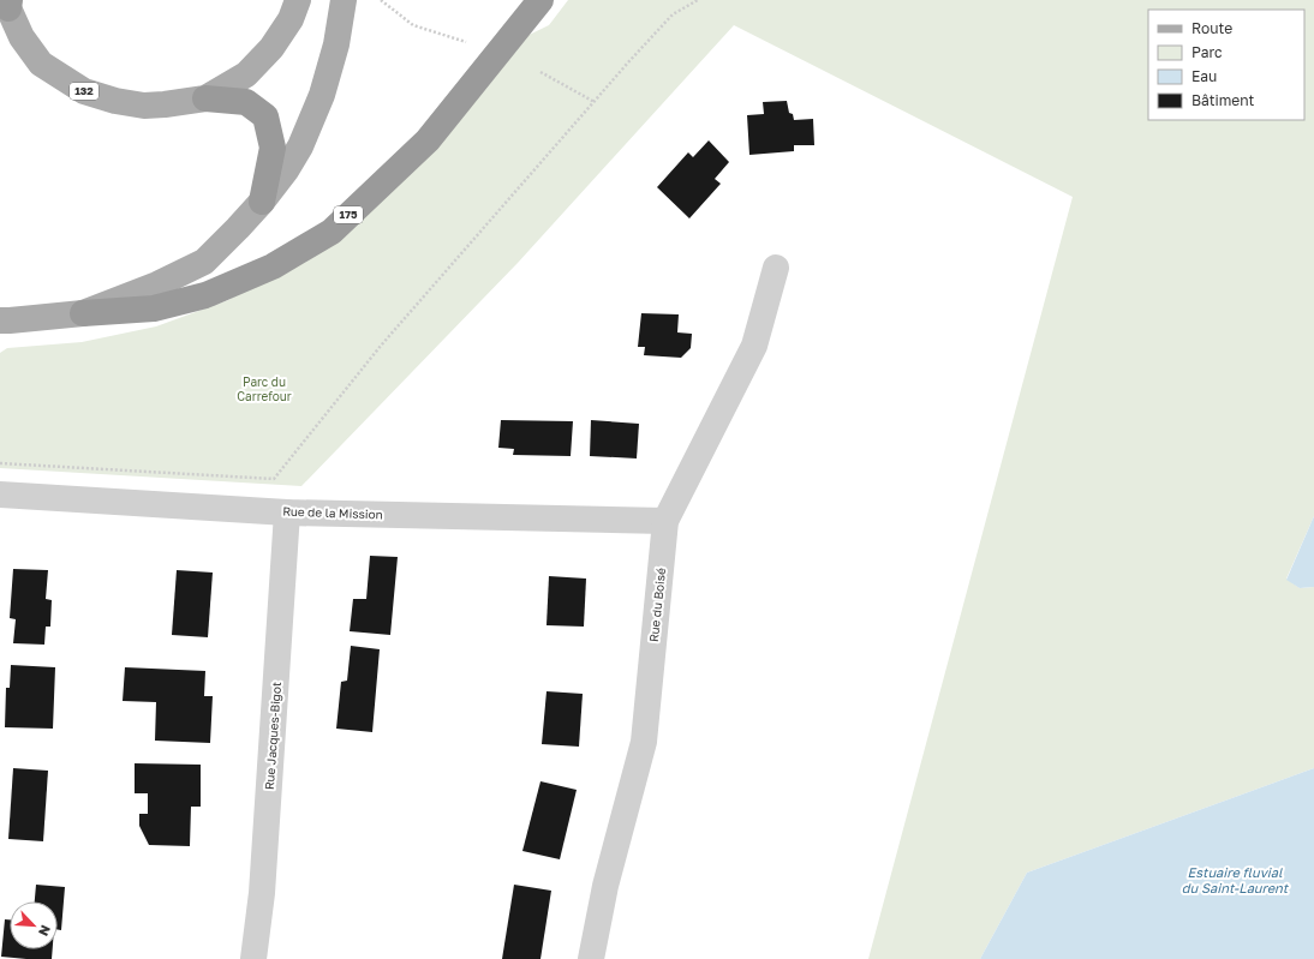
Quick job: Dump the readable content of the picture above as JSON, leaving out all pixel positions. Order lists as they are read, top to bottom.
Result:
{
  "streets": {
    "highway": ["175"],
    "main road": ["132"],
    "street": ["Rue de la Mission", "Rue du Boisé", "Rue Jacques-Bigot"]
  },
  "crossings": [
    ["Rue de la Mission", "Rue du Boisé"],
    ["Rue de la Mission", "Rue Jacques-Bigot"]
  ],
  "water": ["Estuaire fluvial du Saint-Laurent"],
  "parks": ["Parc du Carrefour"],
  "legend": [
    "Route",
    "Parc",
    "Eau",
    "Bâtiment"
  ],
  "north": "bottom right"
}
